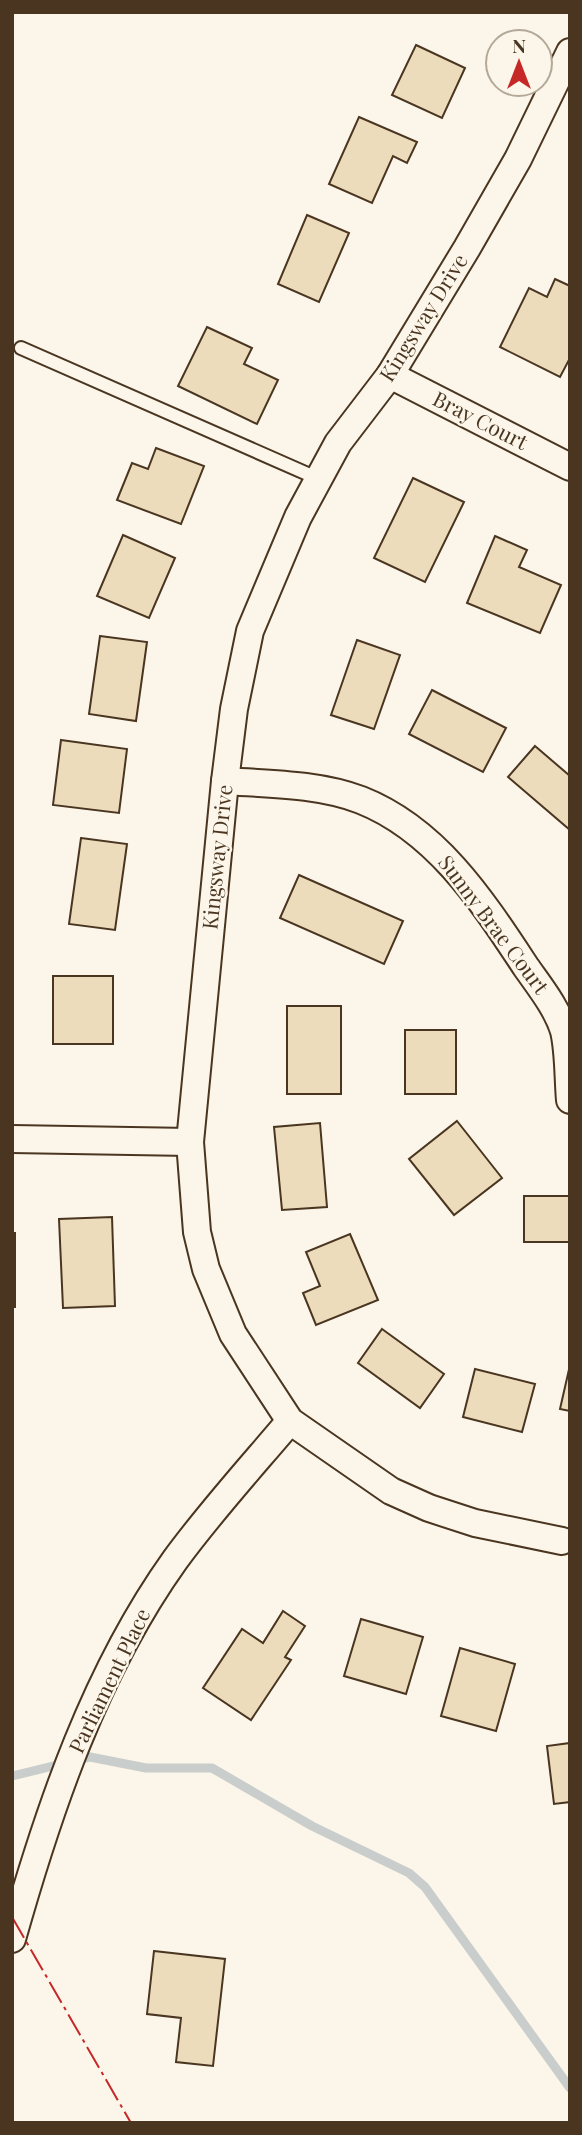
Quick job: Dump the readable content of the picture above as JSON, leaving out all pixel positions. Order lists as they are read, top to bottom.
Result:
{
  "streets": {
    "street": [
      "Kingsway Drive",
      "Bray Court",
      "Sunny Brae Court",
      "Parliament Place"
    ]
  },
  "crossings": [
    ["Kingsway Drive", "Bray Court"],
    ["Kingsway Drive", "Sunny Brae Court"],
    ["Kingsway Drive", "Parliament Place"]
  ],
  "north": "top"
}
